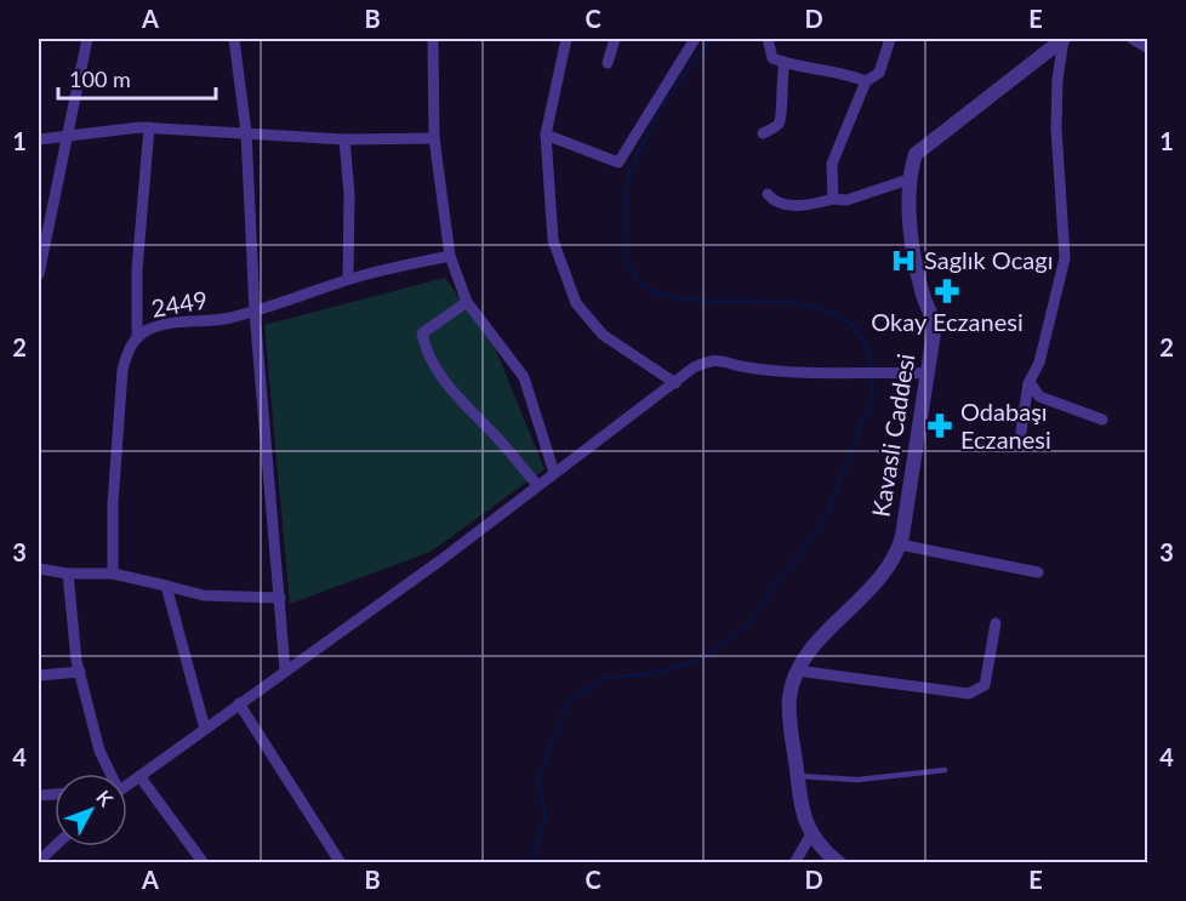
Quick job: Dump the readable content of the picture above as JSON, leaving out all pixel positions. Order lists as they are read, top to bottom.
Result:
{
  "streets": {
    "street": ["2449", "Kavasli Caddesi"]
  },
  "places": {
    "hospital": ["Saglık Ocagı"],
    "pharmacy": ["Okay Eczanesi", "Odabaşı Eczanesi"]
  },
  "scale_bar": "100 m",
  "north": "top right",
  "grid": {
    "columns": [
      "A",
      "B",
      "C",
      "D",
      "E"
    ],
    "rows": [
      "1",
      "2",
      "3",
      "4"
    ]
  }
}
